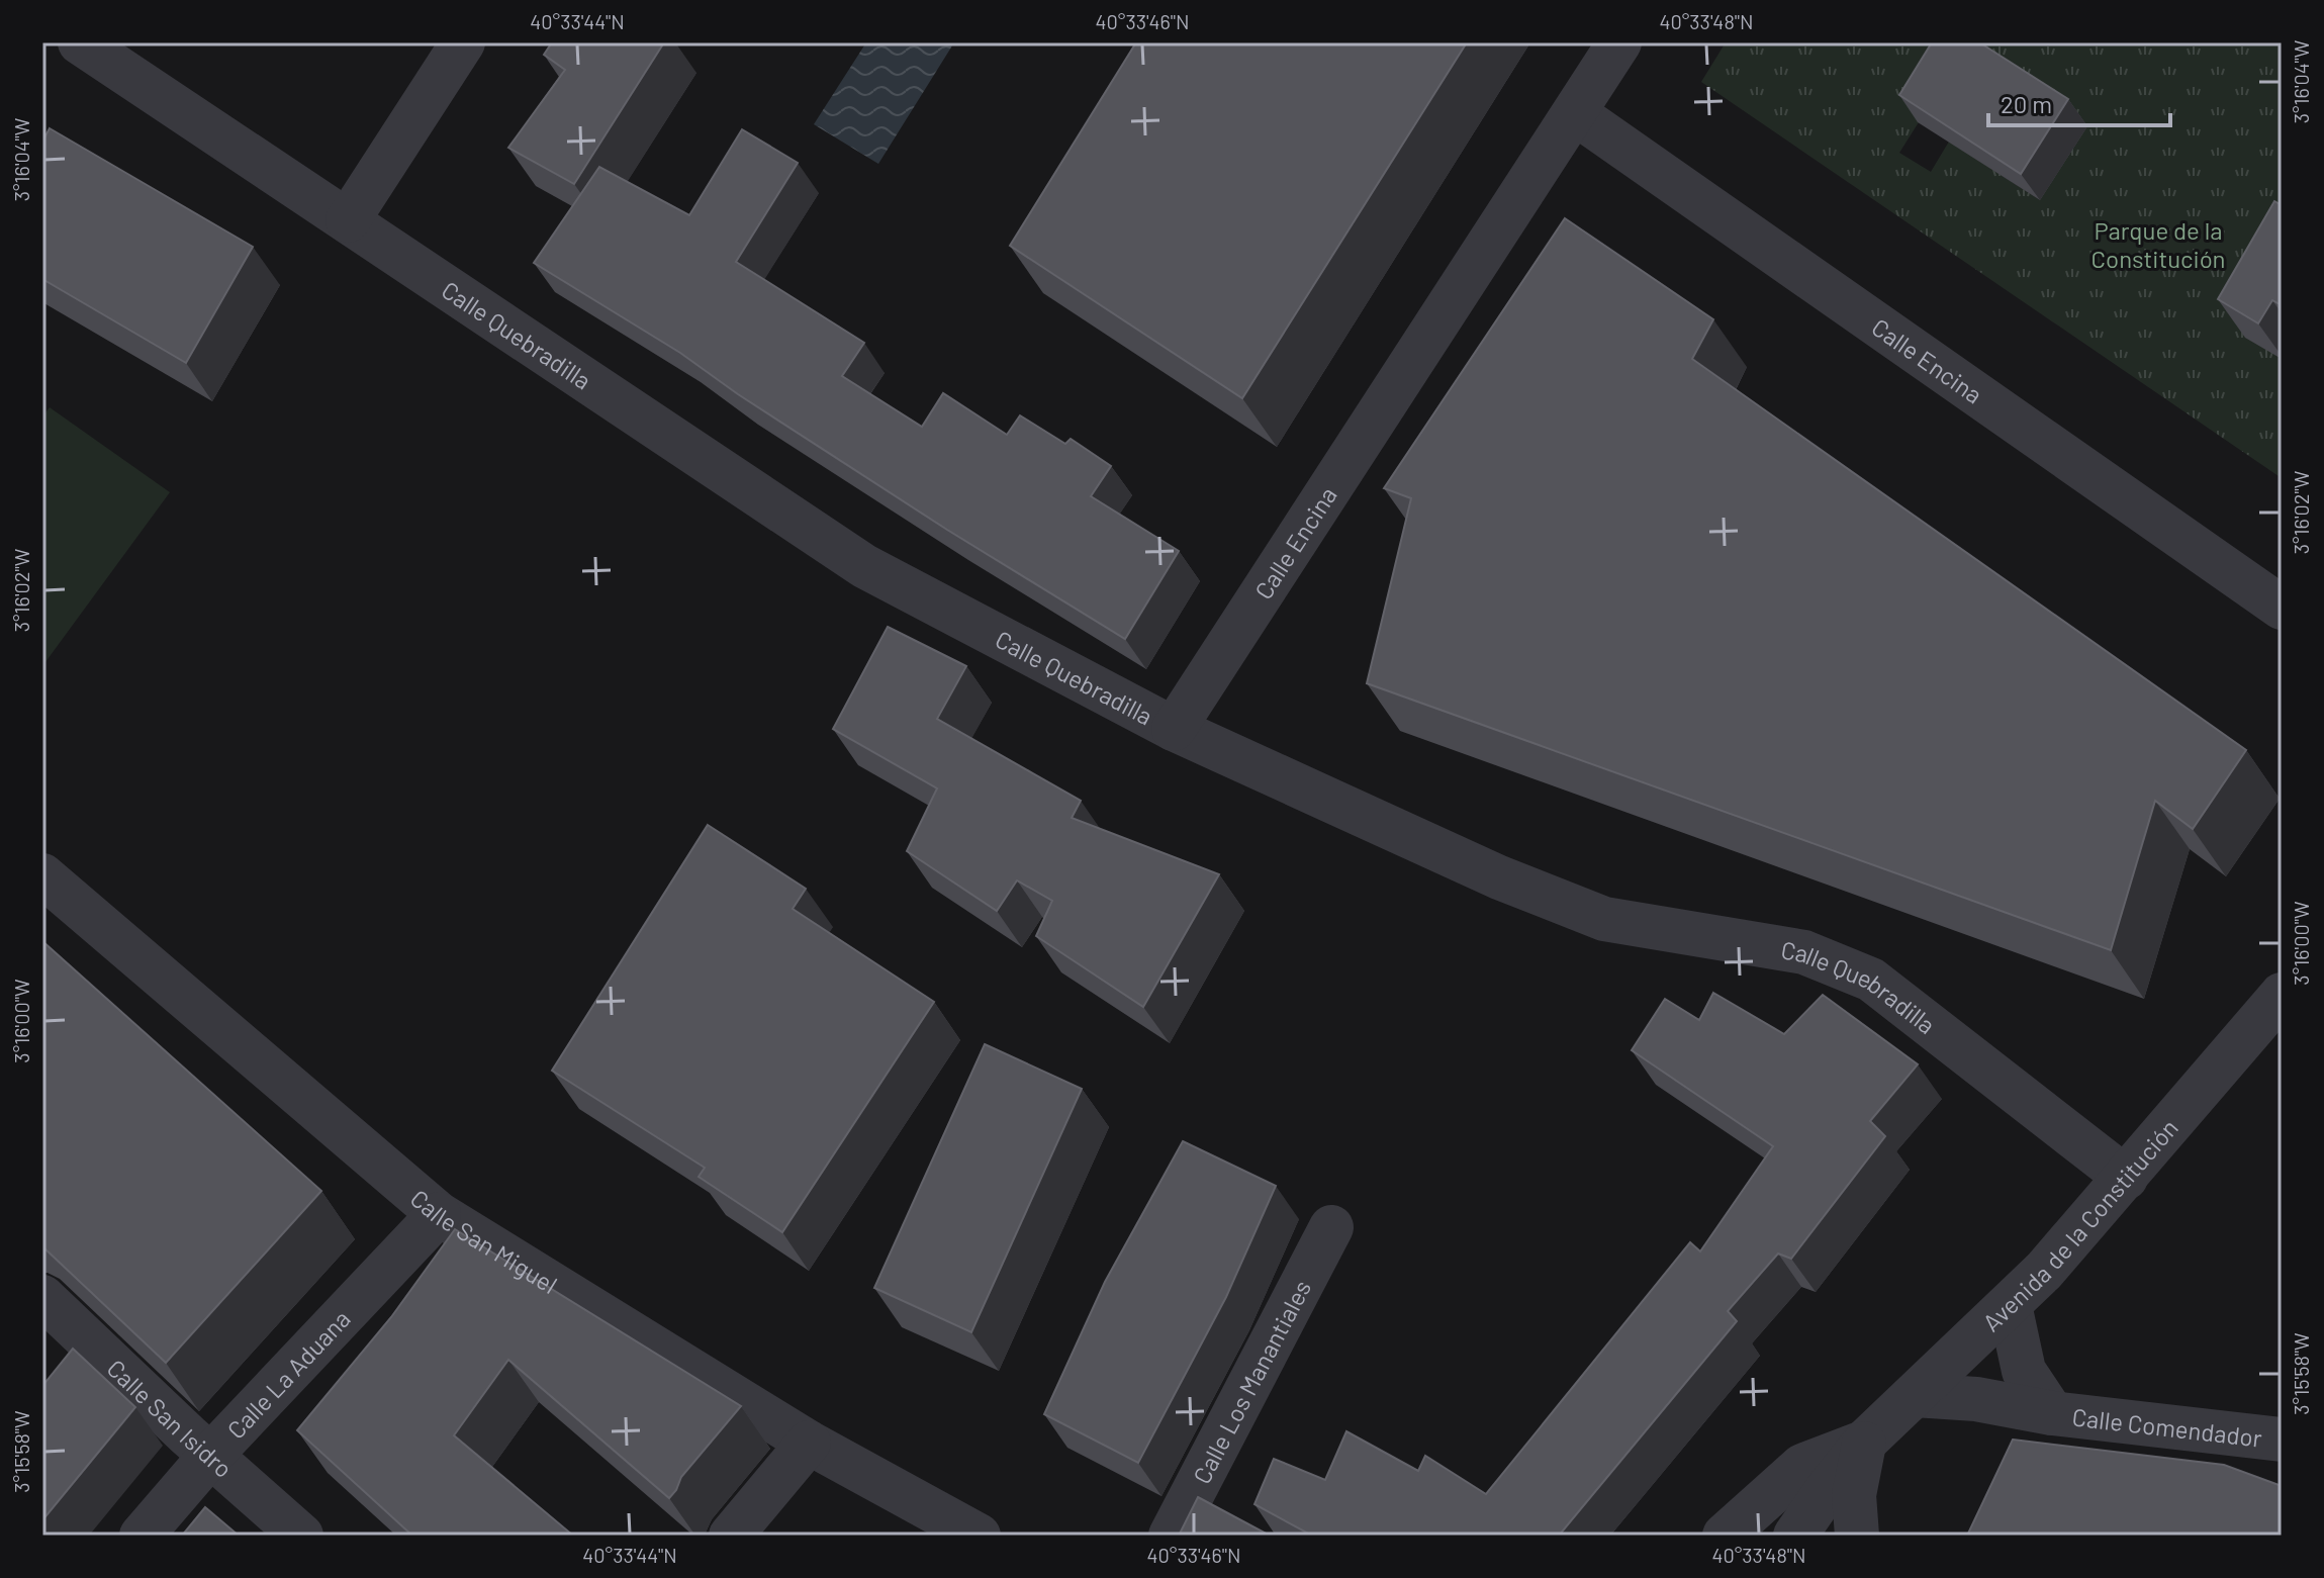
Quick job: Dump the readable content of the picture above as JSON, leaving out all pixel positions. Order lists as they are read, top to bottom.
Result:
{
  "streets": {
    "street": [
      "Calle Quebradilla",
      "Calle Encina",
      "Avenida de la Constitución",
      "Calle San Miguel",
      "Calle La Aduana",
      "Calle Los Manantiales",
      "Calle San Isidro",
      "Calle Comendador"
    ]
  },
  "crossings": [
    ["Calle Quebradilla", "Calle Encina"],
    ["Calle Quebradilla", "Avenida de la Constitución"],
    ["Avenida de la Constitución", "Calle Comendador"],
    ["Calle San Miguel", "Calle La Aduana"],
    ["Calle La Aduana", "Calle San Isidro"]
  ],
  "parks": ["Parque de la Constitución"],
  "scale_bar": "20 m",
  "coordinates": [
    "40°33'44\"N",
    "40°33'46\"N",
    "40°33'48\"N",
    "3°16'04\"W",
    "3°16'02\"W",
    "3°16'00\"W",
    "3°15'58\"W"
  ]
}
